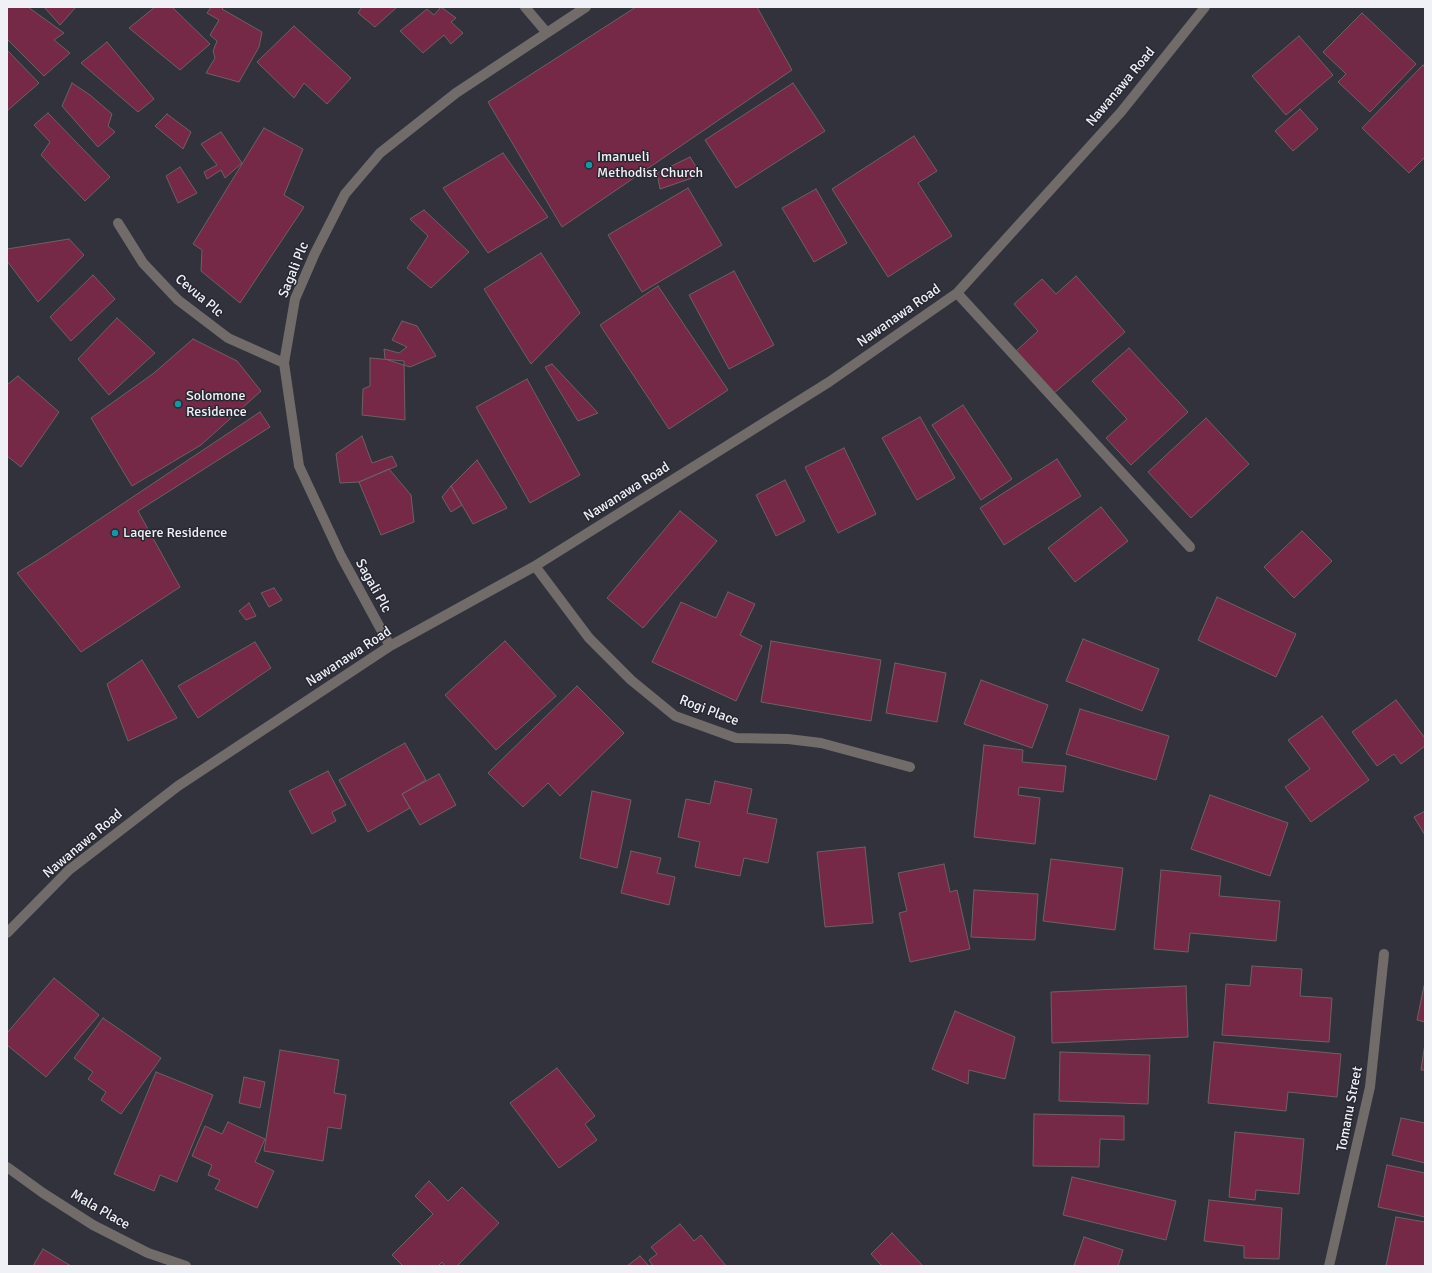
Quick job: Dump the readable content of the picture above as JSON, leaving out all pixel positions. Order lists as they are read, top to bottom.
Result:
{
  "streets": {
    "street": [
      "Nawanawa Road",
      "Sagali Plc",
      "Cevua Plc",
      "Rogi Place",
      "Tomanu Street",
      "Mala Place"
    ]
  },
  "crossings": [
    ["Nawanawa Road", "Sagali Plc"],
    ["Nawanawa Road", "Rogi Place"],
    ["Sagali Plc", "Cevua Plc"]
  ],
  "places": ["Imanueli Methodist Church", "Solomone Residence", "Laqere Residence"]
}
